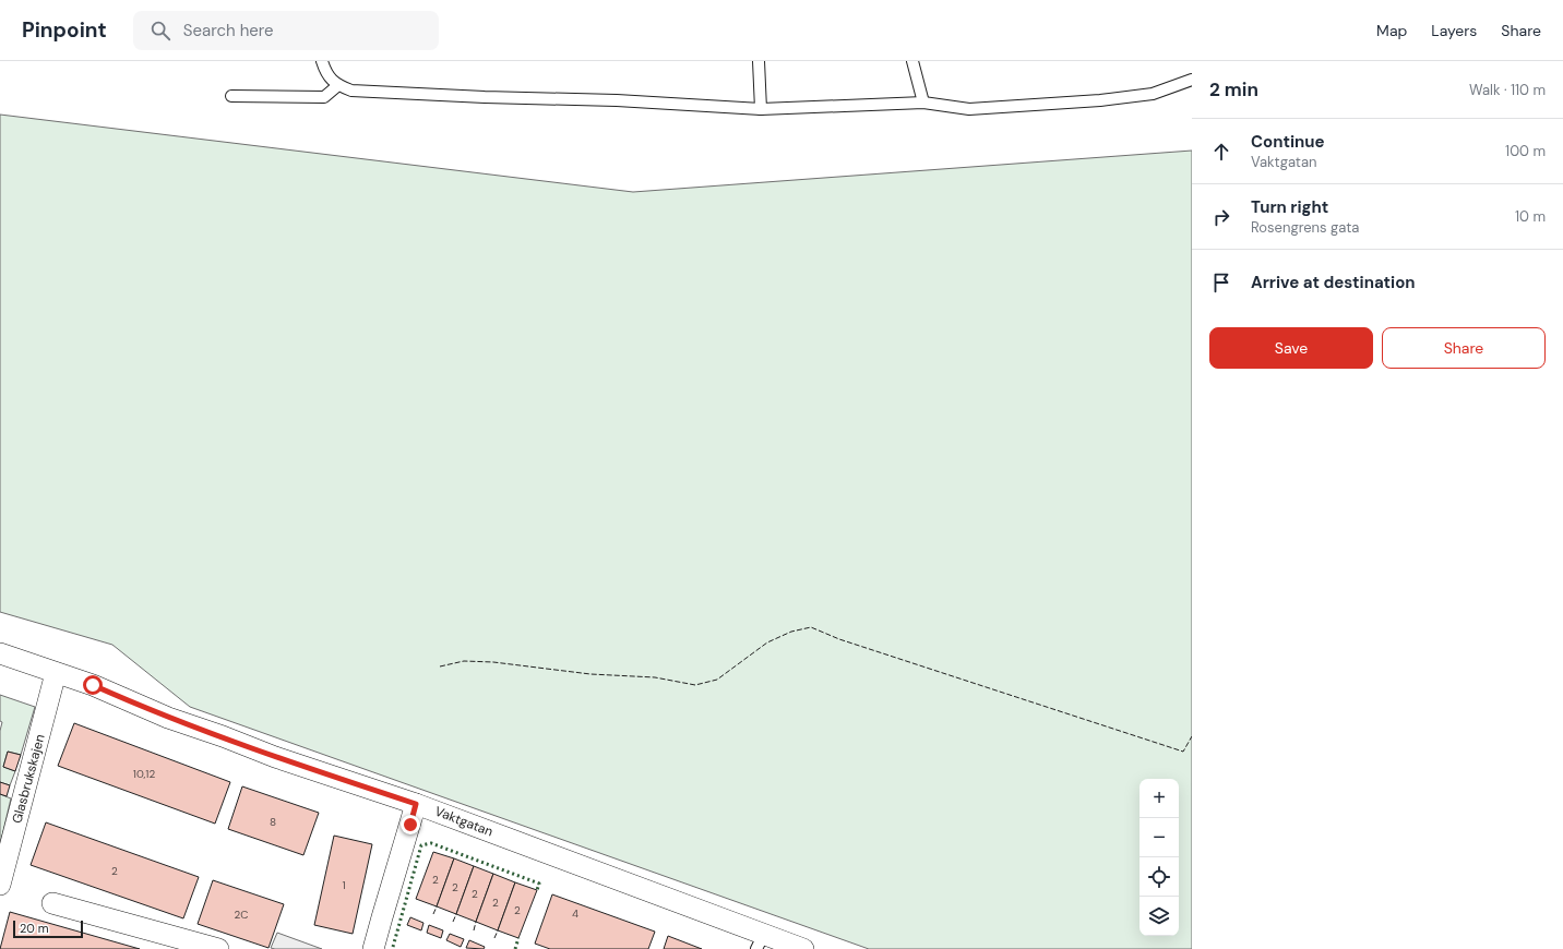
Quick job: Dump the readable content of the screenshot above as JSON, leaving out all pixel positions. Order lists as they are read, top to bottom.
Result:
{
  "streets": {
    "street": ["Glasbrukskajen", "Vaktgatan"]
  },
  "crossings": [
    ["Glasbrukskajen", "Vaktgatan"]
  ],
  "house_numbers": [
    "10,12",
    "8",
    "2",
    "2",
    "1",
    "2",
    "2",
    "2",
    "2",
    "4",
    "2C"
  ],
  "scale_bar": "20 m",
  "page": {
    "header": "Pinpoint",
    "search": "Search here",
    "nav": ["Map", "Layers", "Share"],
    "heading": ["2 min", "Walk · 110 m"],
    "list": [
      ["Continue", "Vaktgatan", "100 m"],
      ["Turn right", "Rosengrens gata", "10 m"],
      "Arrive at destination"
    ],
    "buttons": ["Save", "Share"],
    "map_buttons": ["+", "−"],
    "scale": "20 m"
  }
}
